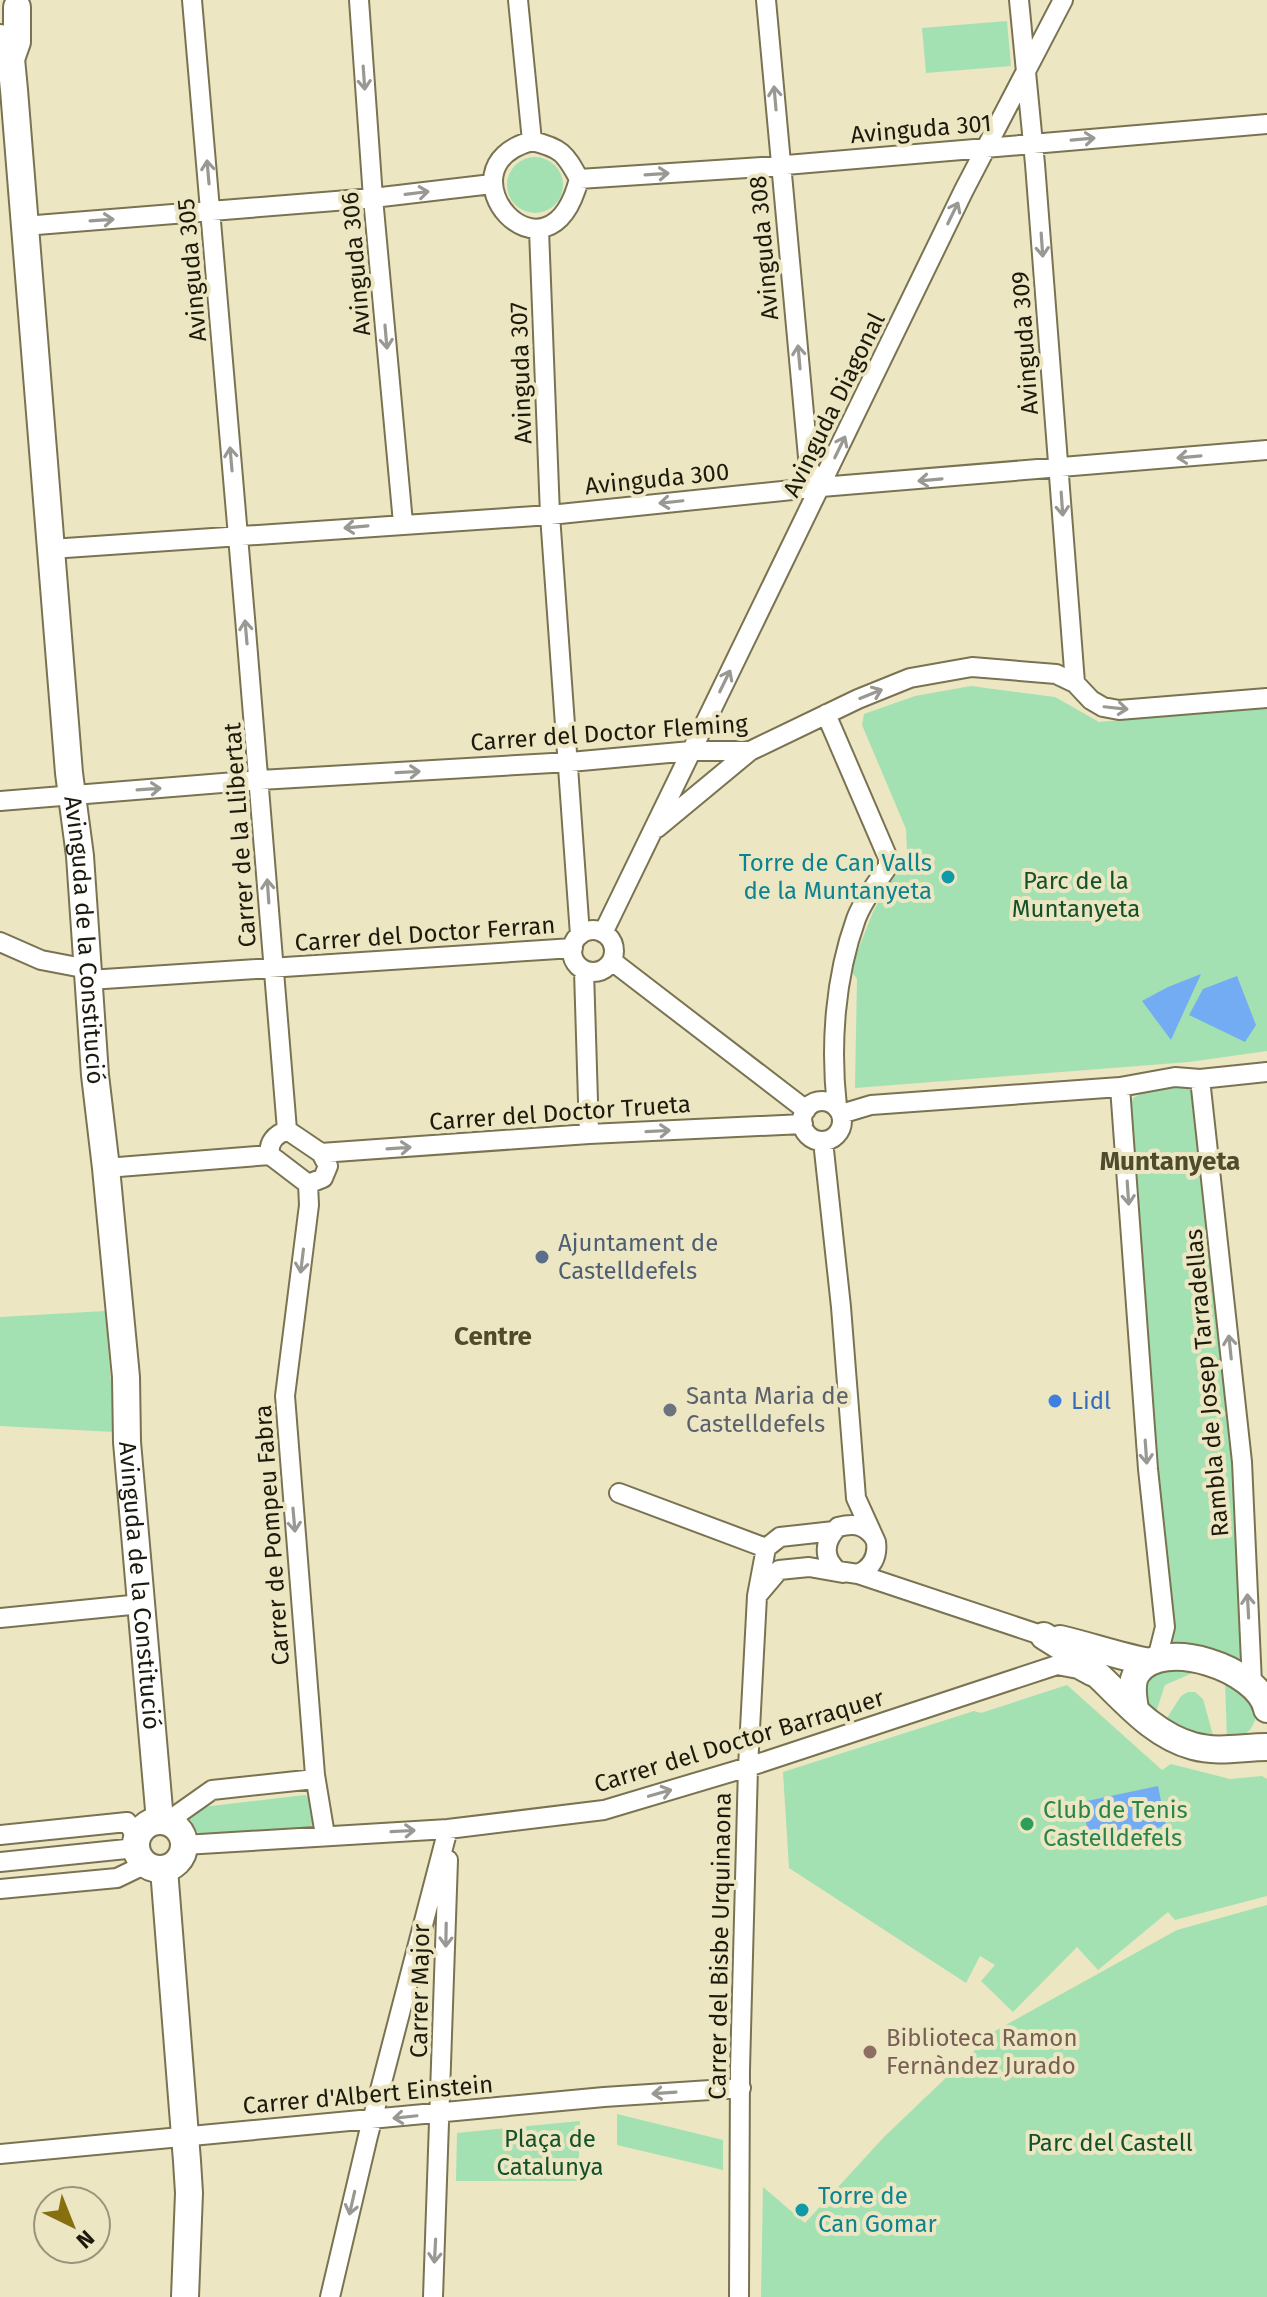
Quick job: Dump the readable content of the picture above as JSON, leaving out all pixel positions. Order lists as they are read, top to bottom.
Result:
{
  "streets": {
    "street": [
      "Avinguda 301",
      "Avinguda 308",
      "Avinguda 306",
      "Avinguda 305",
      "Avinguda 309",
      "Avinguda 307",
      "Avinguda Diagonal",
      "Avinguda 300",
      "Carrer del Doctor Fleming",
      "Carrer de la Llibertat",
      "Carrer del Doctor Ferran",
      "Avinguda de la Constitució",
      "Carrer del Doctor Trueta",
      "Rambla de Josep Tarradellas",
      "Carrer de Pompeu Fabra",
      "Carrer del Doctor Barraquer",
      "Carrer del Bisbe Urquinaona",
      "Carrer Major",
      "Carrer d'Albert Einstein"
    ]
  },
  "crossings": [
    ["Avinguda 301", "Avinguda 308"],
    ["Avinguda 301", "Avinguda 309"],
    ["Avinguda 301", "Avinguda 307"],
    ["Avinguda 301", "Avinguda Diagonal"],
    ["Avinguda 308", "Avinguda Diagonal"],
    ["Avinguda 308", "Avinguda 300"],
    ["Avinguda 306", "Avinguda 300"],
    ["Avinguda 305", "Avinguda 300"],
    ["Avinguda 305", "Carrer de la Llibertat"],
    ["Avinguda 309", "Avinguda Diagonal"],
    ["Avinguda 309", "Avinguda 300"],
    ["Avinguda 309", "Carrer del Doctor Fleming"],
    ["Avinguda 307", "Avinguda Diagonal"],
    ["Avinguda 307", "Avinguda 300"],
    ["Avinguda 307", "Carrer del Doctor Fleming"],
    ["Avinguda 307", "Carrer del Doctor Ferran"],
    ["Avinguda Diagonal", "Avinguda 300"],
    ["Avinguda Diagonal", "Carrer del Doctor Fleming"],
    ["Avinguda Diagonal", "Carrer del Doctor Ferran"],
    ["Avinguda 300", "Carrer de la Llibertat"],
    ["Avinguda 300", "Avinguda de la Constitució"],
    ["Carrer del Doctor Fleming", "Carrer de la Llibertat"],
    ["Carrer del Doctor Fleming", "Avinguda de la Constitució"],
    ["Carrer de la Llibertat", "Carrer del Doctor Ferran"],
    ["Carrer del Doctor Ferran", "Avinguda de la Constitució"],
    ["Avinguda de la Constitució", "Carrer del Doctor Barraquer"],
    ["Carrer de Pompeu Fabra", "Carrer del Doctor Barraquer"],
    ["Carrer del Doctor Barraquer", "Carrer del Bisbe Urquinaona"],
    ["Carrer del Doctor Barraquer", "Carrer Major"],
    ["Carrer del Bisbe Urquinaona", "Carrer d'Albert Einstein"],
    ["Carrer Major", "Carrer d'Albert Einstein"]
  ],
  "one_way": [
    "Avinguda 301",
    "Avinguda 308",
    "Avinguda 306",
    "Avinguda 305",
    "Avinguda 309",
    "Avinguda Diagonal",
    "Avinguda 300",
    "Carrer del Doctor Fleming",
    "Carrer de la Llibertat",
    "Carrer del Doctor Trueta",
    "Carrer de Pompeu Fabra",
    "Carrer del Doctor Barraquer",
    "Carrer d'Albert Einstein"
  ],
  "districts": ["Muntanyeta", "Centre"],
  "parks": ["Parc de la Muntanyeta", "Plaça de Catalunya", "Parc del Castell"],
  "places": [
    "Torre de Can Valls de la Muntanyeta",
    "Ajuntament de Castelldefels",
    "Lidl",
    "Santa Maria de Castelldefels",
    "Club de Tenis Castelldefels",
    "Biblioteca Ramon Fernàndez Jurado",
    "Torre de Can Gomar"
  ],
  "north": "bottom right"
}
